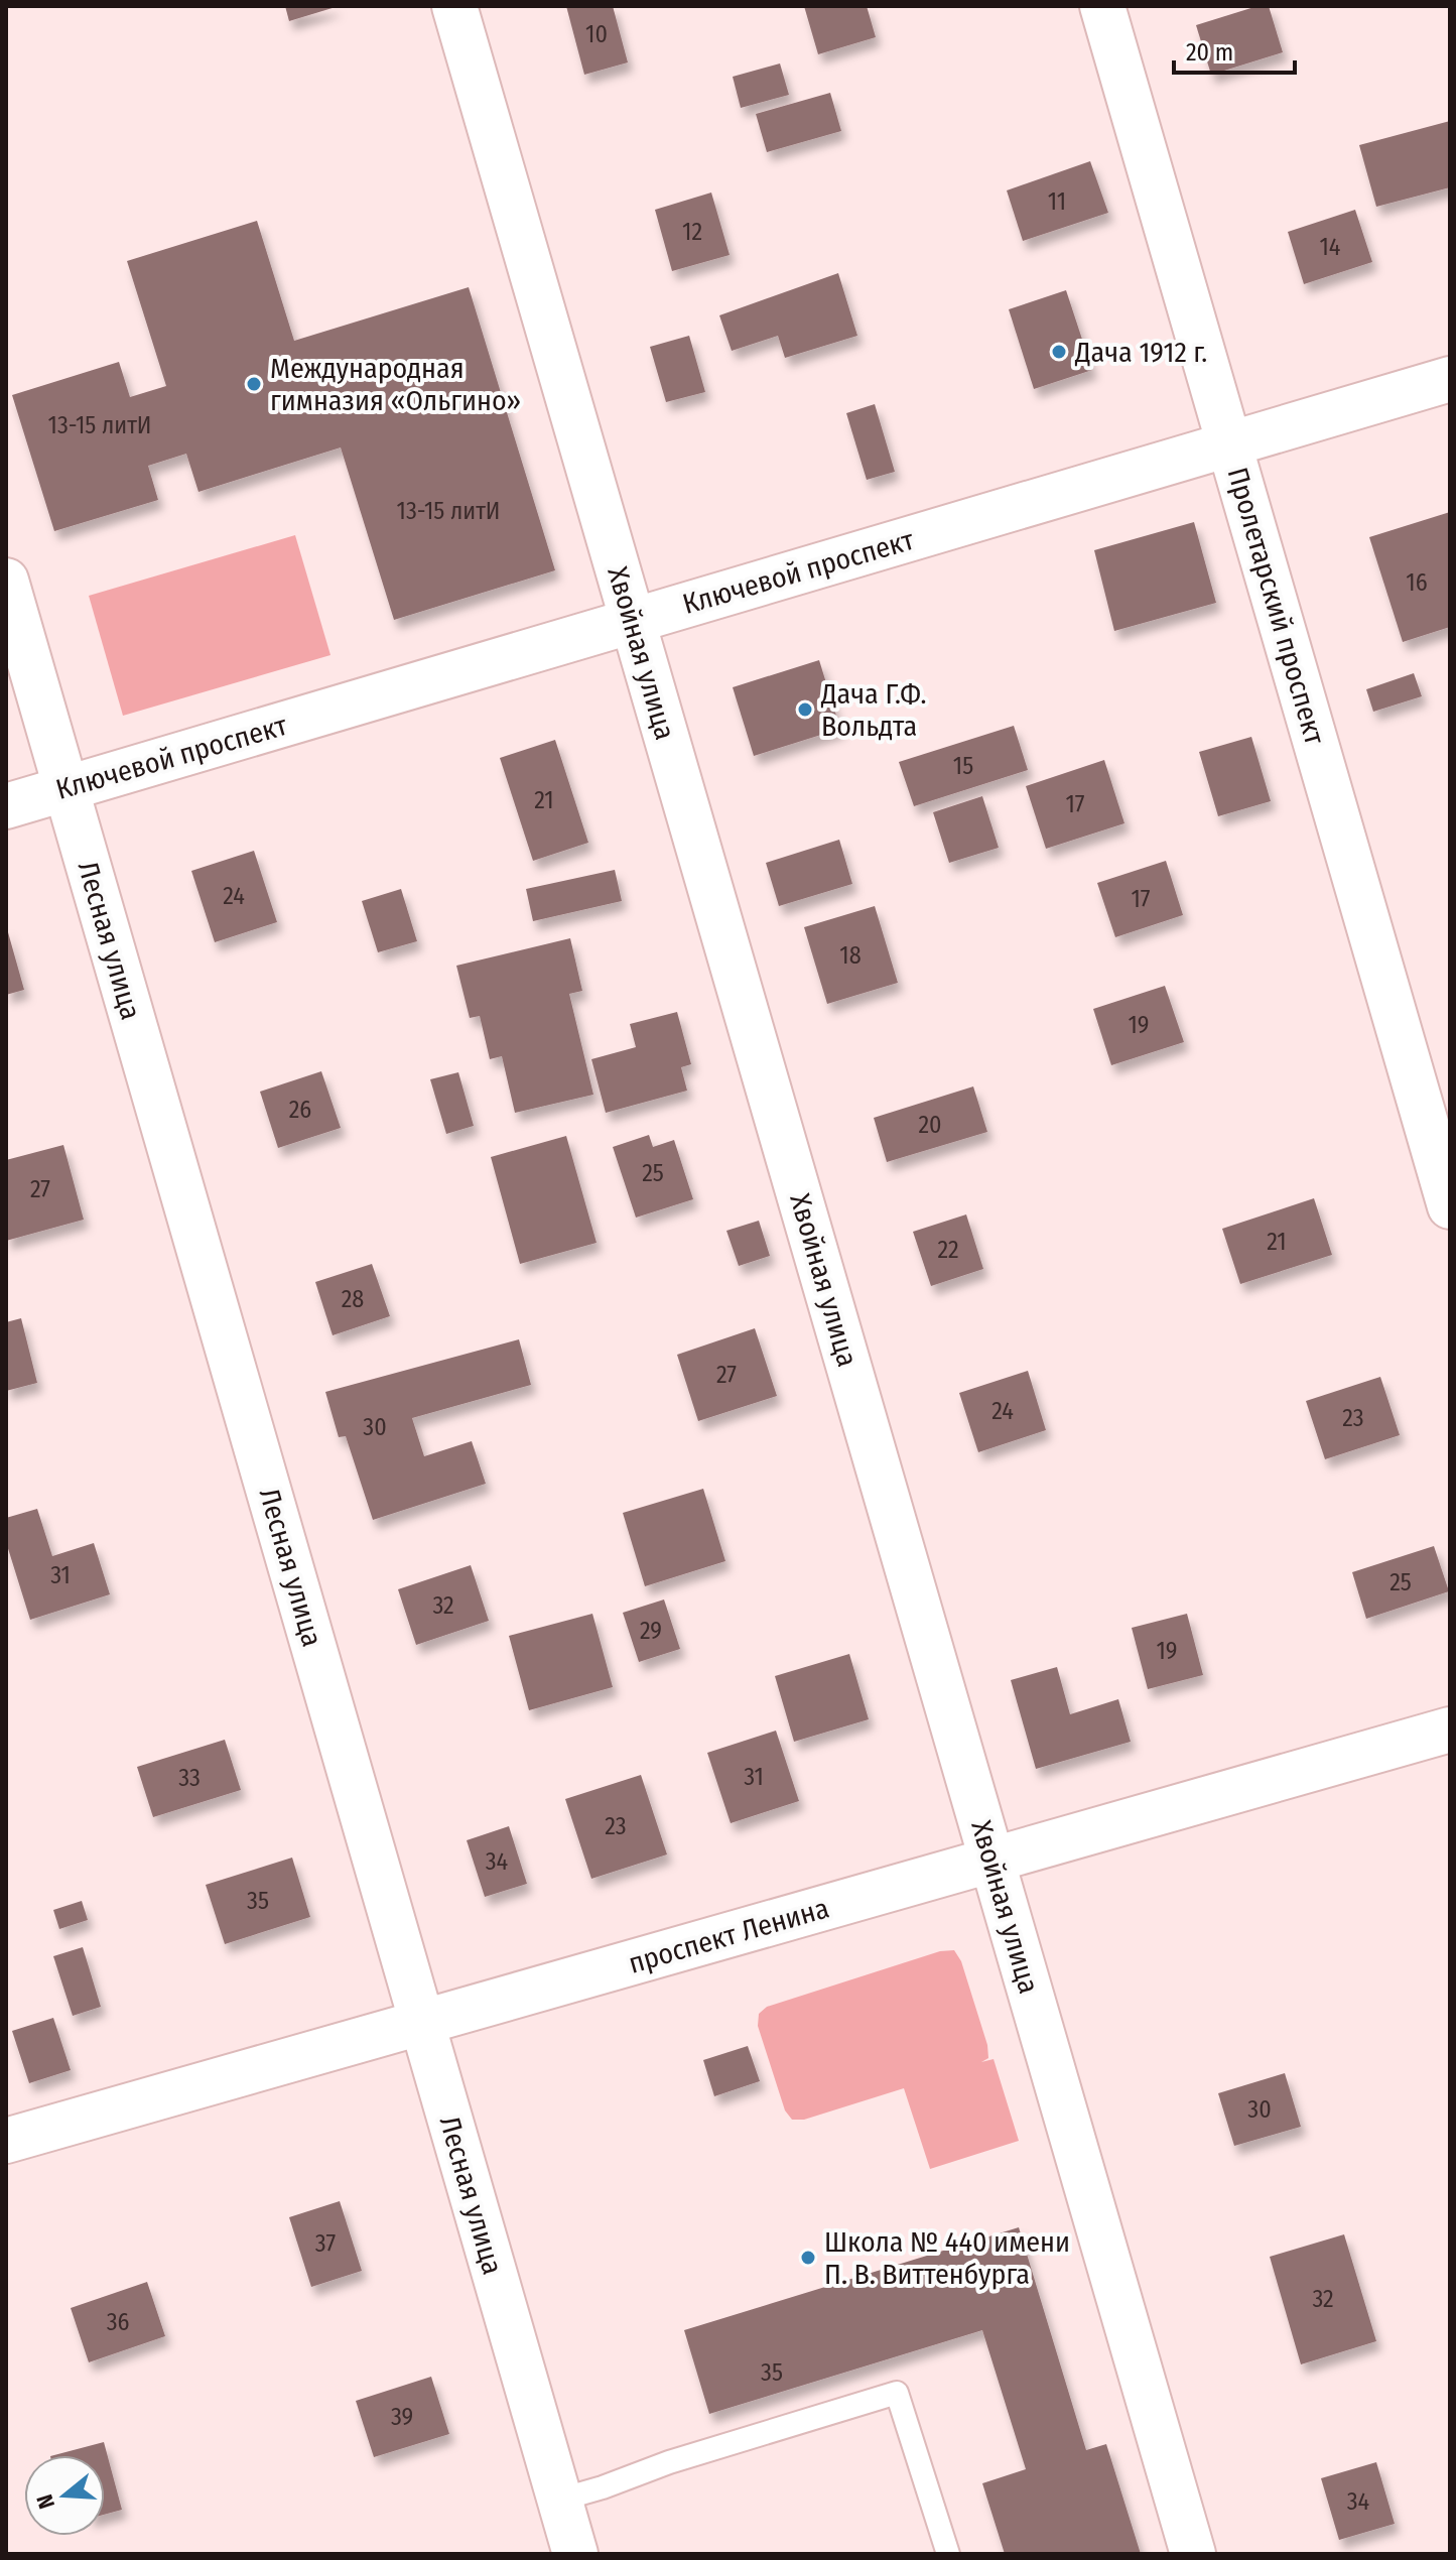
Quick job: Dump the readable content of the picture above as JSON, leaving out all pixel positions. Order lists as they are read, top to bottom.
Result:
{
  "streets": {
    "street": [
      "Ключевой проспект",
      "Пролетарский проспект",
      "Хвойная улица",
      "Лесная улица",
      "проспект Ленина"
    ]
  },
  "crossings": [
    ["Ключевой проспект", "Пролетарский проспект"],
    ["Ключевой проспект", "Хвойная улица"],
    ["Ключевой проспект", "Лесная улица"],
    ["Хвойная улица", "проспект Ленина"],
    ["Лесная улица", "проспект Ленина"]
  ],
  "places": [
    "Дача 1912 г.",
    "Международная гимназия «Ольгино»",
    "Дача Г.Ф. Вольдта",
    "Школа № 440 имени П. В. Виттенбурга"
  ],
  "house_numbers": [
    "10",
    "11",
    "12",
    "14",
    "13-15 литИ",
    "13-15 литИ",
    "16",
    "15",
    "21",
    "17",
    "24",
    "17",
    "18",
    "19",
    "26",
    "20",
    "25",
    "27",
    "21",
    "22",
    "28",
    "27",
    "24",
    "23",
    "30",
    "31",
    "25",
    "32",
    "29",
    "19",
    "31",
    "33",
    "23",
    "34",
    "35",
    "30",
    "37",
    "32",
    "36",
    "35",
    "39",
    "34"
  ],
  "scale_bar": "20 m",
  "north": "left"
}
